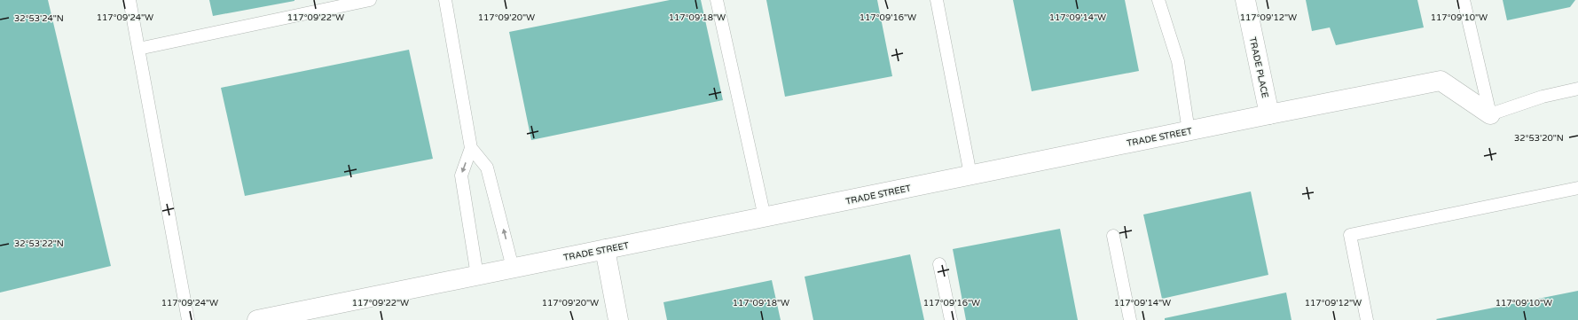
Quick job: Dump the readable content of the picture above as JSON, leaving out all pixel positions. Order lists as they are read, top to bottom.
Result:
{
  "streets": {
    "street": ["TRADE PLACE", "TRADE STREET"]
  },
  "crossings": [
    ["TRADE PLACE", "TRADE STREET"]
  ],
  "coordinates": [
    "117°09'24\"W",
    "117°09'22\"W",
    "117°09'20\"W",
    "117°09'18\"W",
    "117°09'16\"W",
    "117°09'14\"W",
    "117°09'12\"W",
    "117°09'10\"W",
    "32°53'24\"N",
    "32°53'20\"N",
    "32°53'22\"N"
  ]
}
